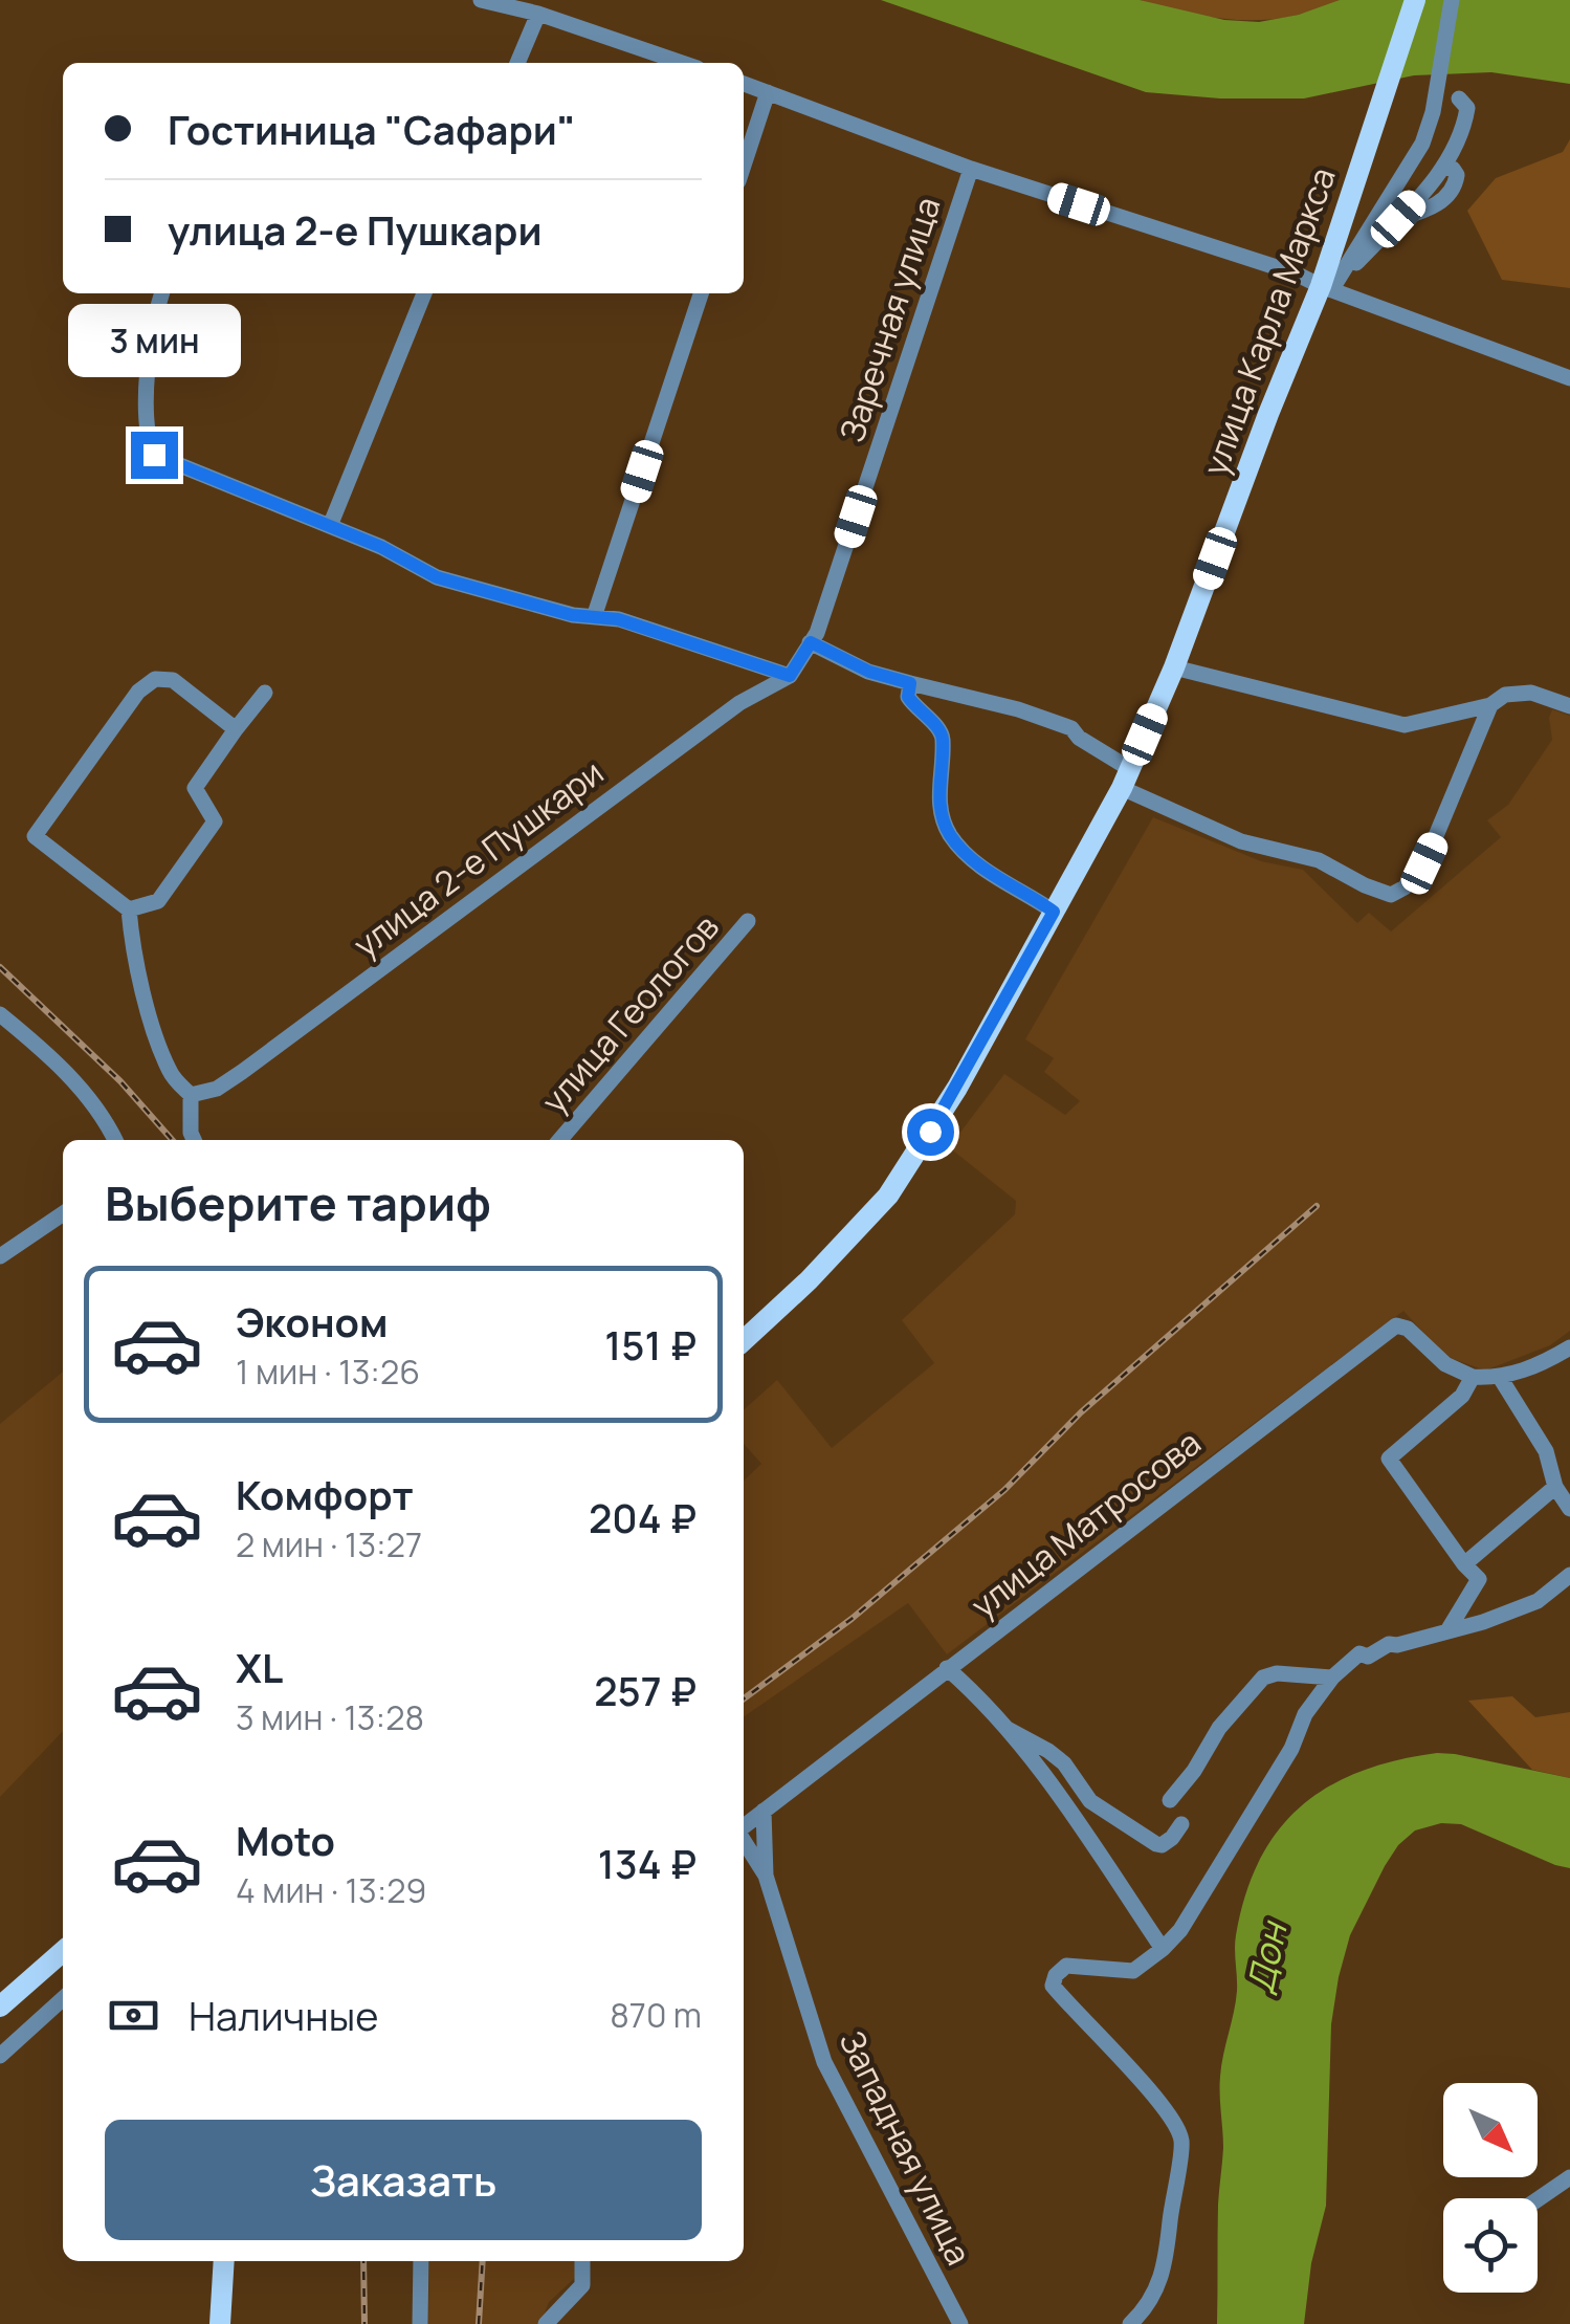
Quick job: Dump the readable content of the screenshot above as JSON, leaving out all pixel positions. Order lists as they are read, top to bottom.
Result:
{
  "streets": {
    "main road": ["улица Карла Маркса"],
    "street": [
      "Заречная улица",
      "улица 2-е Пушкари",
      "улица Геологов",
      "улица Матросова",
      "Западная улица"
    ]
  },
  "crossings": [
    ["Заречная улица", "улица 2-е Пушкари"]
  ],
  "water": ["Дон"],
  "north": "bottom right",
  "page": {
    "banner": ["Гостиница \"Сафари\"", "улица 2-е Пушкари"],
    "bubble": "3 мин",
    "heading": "Выберите тариф",
    "list": [
      {
        "name": "Эконом",
        "note": "1 мин · 13:26",
        "value": "151 ₽"
      },
      {
        "name": "Комфорт",
        "note": "2 мин · 13:27",
        "value": "204 ₽"
      },
      {
        "name": "XL",
        "note": "3 мин · 13:28",
        "value": "257 ₽"
      },
      {
        "name": "Moto",
        "note": "4 мин · 13:29",
        "value": "134 ₽"
      }
    ],
    "pay": ["Наличные", "870 m"],
    "buttons": "Заказать"
  }
}
